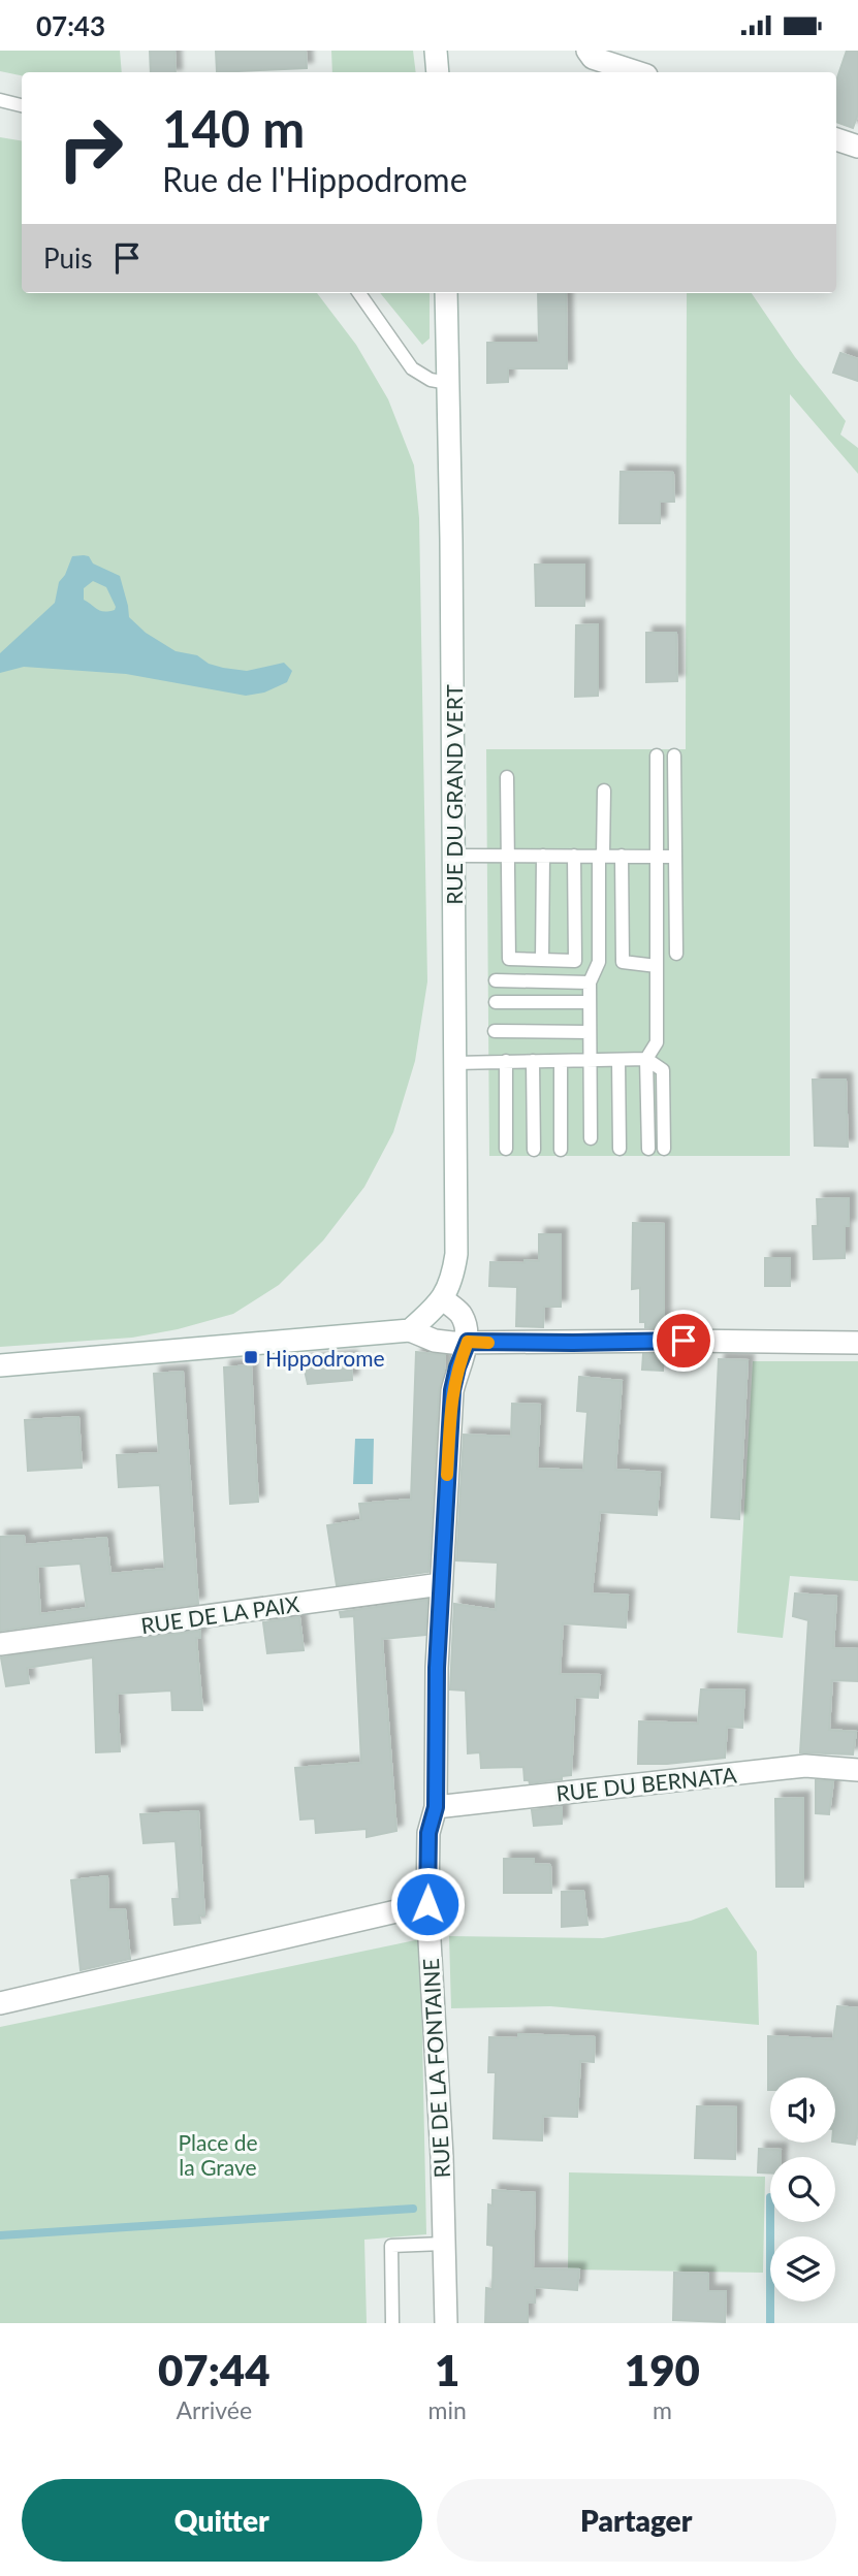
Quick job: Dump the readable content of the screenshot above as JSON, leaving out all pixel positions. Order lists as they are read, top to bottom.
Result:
{
  "streets": {
    "street": [
      "RUE DU GRAND VERT",
      "RUE DE LA PAIX",
      "RUE DU BERNATA",
      "RUE DE LA FONTAINE"
    ]
  },
  "crossings": [
    ["RUE DE LA PAIX", "RUE DE LA FONTAINE"],
    ["RUE DU BERNATA", "RUE DE LA FONTAINE"]
  ],
  "parks": ["Place de la Grave"],
  "places": {
    "transit": ["Hippodrome"]
  },
  "page": {
    "status": "07:43",
    "turn": ["140 m", "Rue de l'Hippodrome"],
    "then": "Puis",
    "eta": [
      "07:44",
      "Arrivée",
      "1",
      "min",
      "190",
      "m"
    ],
    "buttons": ["Quitter", "Partager"]
  }
}
